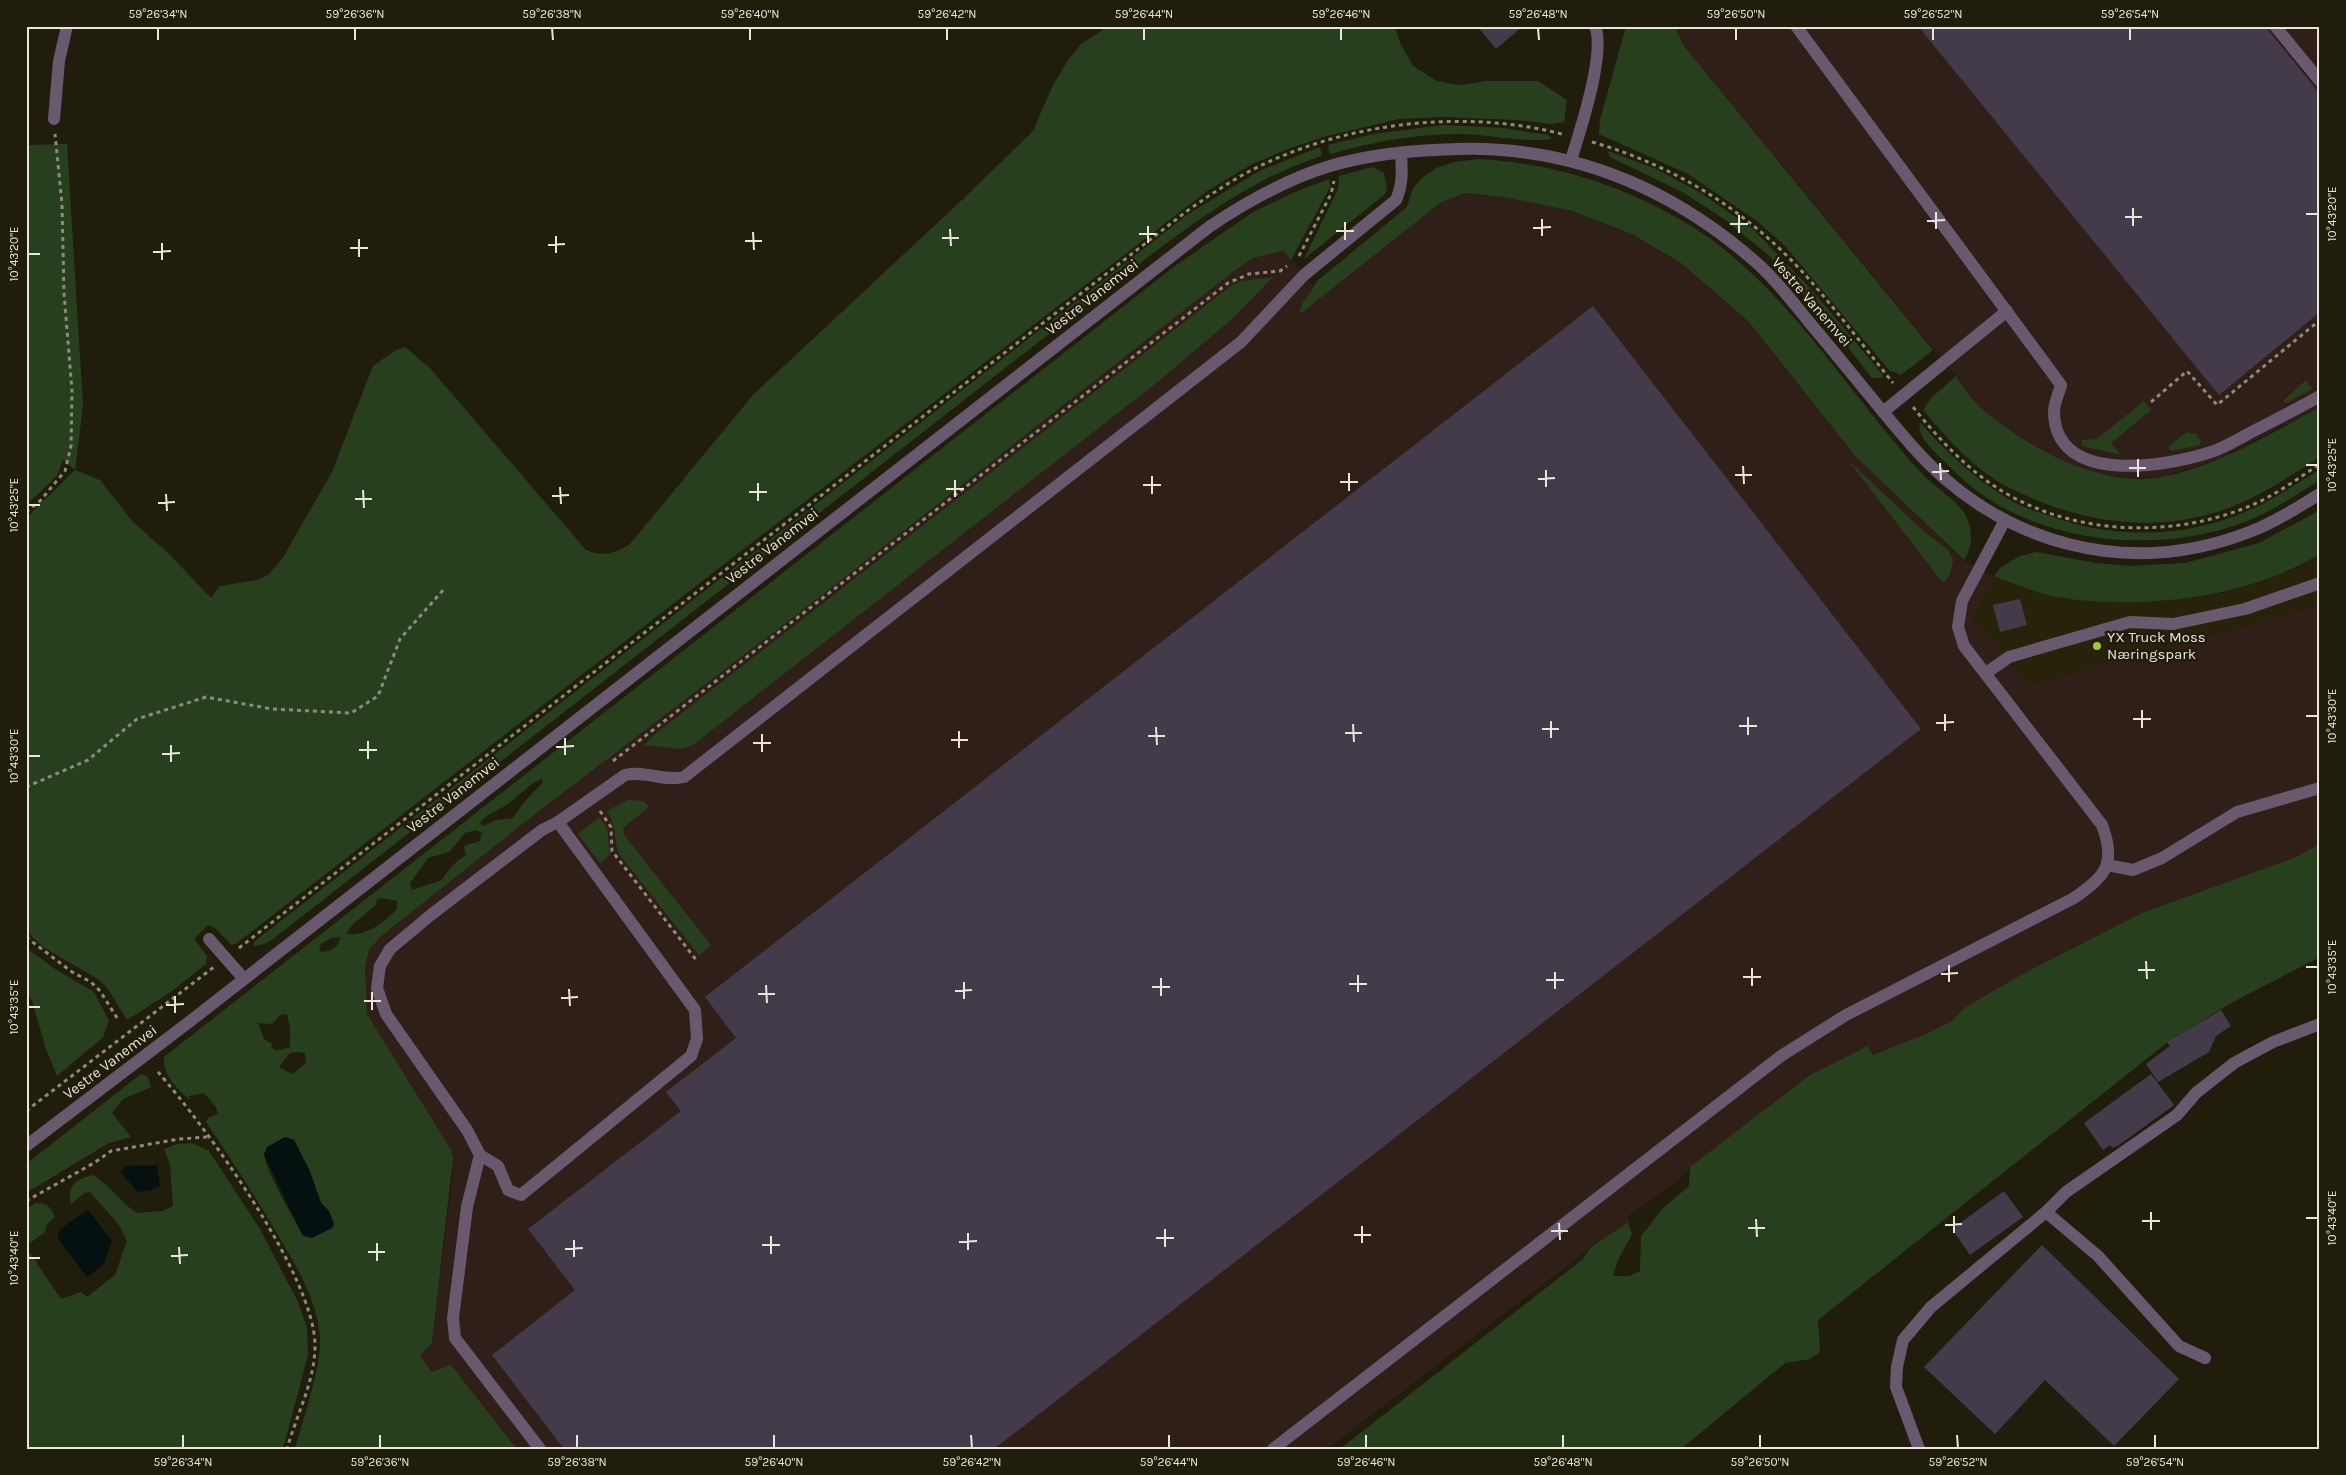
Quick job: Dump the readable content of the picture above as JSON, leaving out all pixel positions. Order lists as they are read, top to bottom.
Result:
{
  "streets": {
    "street": ["Vestre Vanemvei"]
  },
  "places": ["YX Truck Moss Næringspark"],
  "coordinates": [
    "59°26'34\"N",
    "59°26'36\"N",
    "59°26'38\"N",
    "59°26'40\"N",
    "59°26'42\"N",
    "59°26'44\"N",
    "59°26'46\"N",
    "59°26'48\"N",
    "59°26'50\"N",
    "59°26'52\"N",
    "59°26'54\"N",
    "10°43'20\"E",
    "10°43'25\"E",
    "10°43'30\"E",
    "10°43'35\"E",
    "10°43'40\"E"
  ]
}
